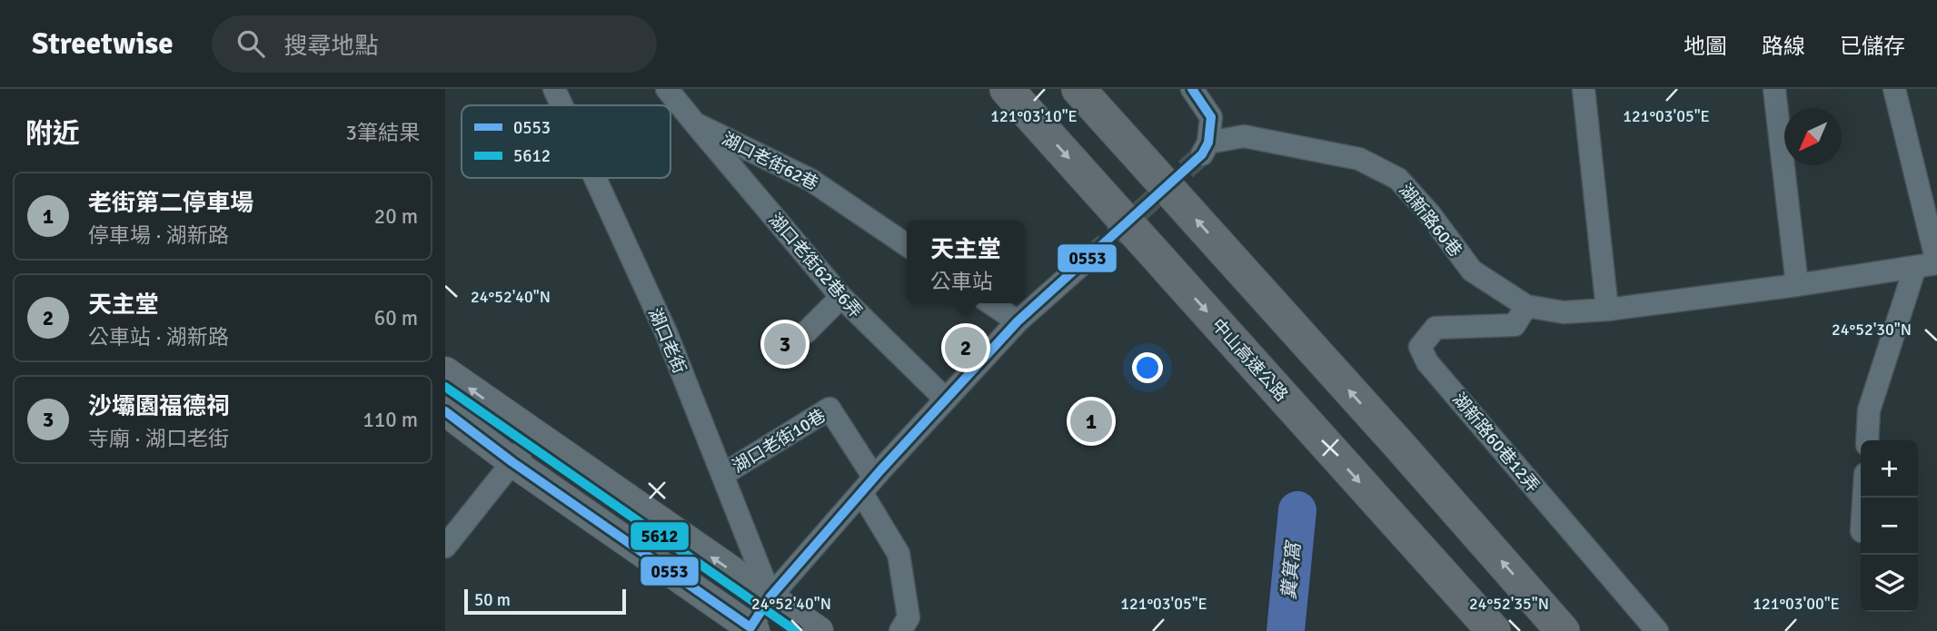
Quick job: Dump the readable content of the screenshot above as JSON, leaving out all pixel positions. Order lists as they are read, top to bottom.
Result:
{
  "streets": {
    "highway": ["中山高速公路"],
    "street": [
      "湖口老街62巷",
      "湖新路60巷",
      "湖口老街62巷6弄",
      "湖口老街",
      "湖口老街10巷",
      "湖新路60巷12弄"
    ]
  },
  "crossings": [
    ["湖口老街62巷", "湖口老街62巷6弄"],
    ["湖新路60巷", "湖新路60巷12弄"],
    ["湖口老街", "湖口老街10巷"]
  ],
  "water": ["糞箕窩"],
  "lines": ["transit line 0553", "transit line 5612"],
  "legend": ["0553", "5612"],
  "scale_bar": "50 m",
  "north": "bottom left",
  "page": {
    "header": "Streetwise",
    "search": "搜尋地點",
    "nav": ["地圖", "路線", "已儲存"],
    "heading": ["附近", "3筆結果"],
    "list": [
      {
        "mark": "1",
        "name": "老街第二停車場",
        "note": "停車場 · 湖新路",
        "value": "20 m"
      },
      {
        "mark": "2",
        "name": "天主堂",
        "note": "公車站 · 湖新路",
        "value": "60 m"
      },
      {
        "mark": "3",
        "name": "沙壩園福德祠",
        "note": "寺廟 · 湖口老街",
        "value": "110 m"
      }
    ],
    "popup": ["天主堂", "公車站"],
    "pins": ["3", "2", "1"],
    "map_buttons": ["+", "−"],
    "scale": "50 m"
  },
  "coordinates": [
    "121°03'10\"E",
    "121°03'05\"E",
    "24°52'40\"N",
    "24°52'30\"N",
    "121°03'00\"E",
    "24°52'35\"N"
  ]
}
